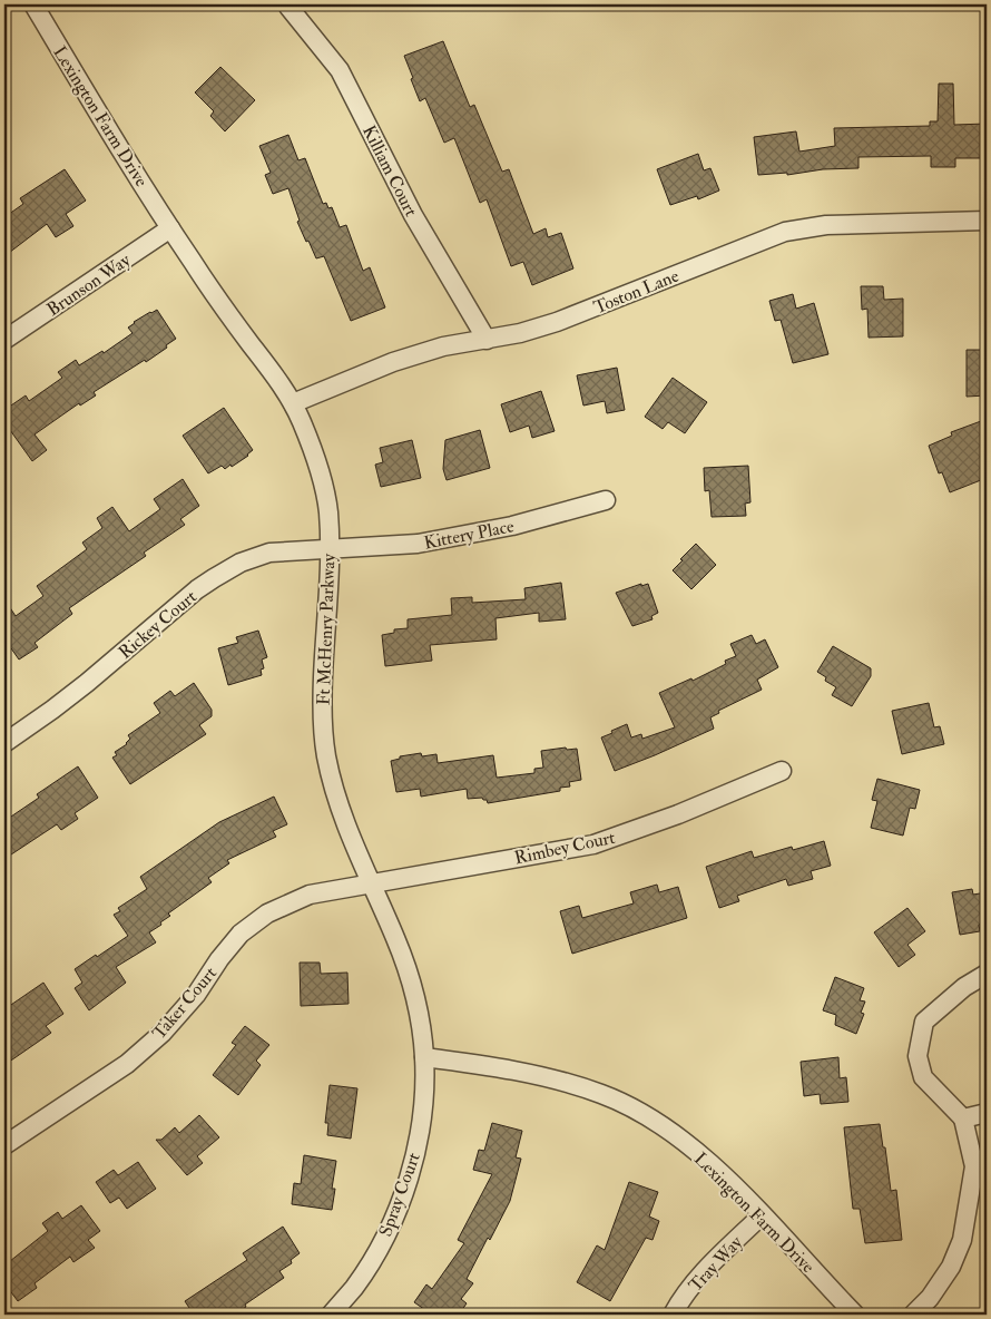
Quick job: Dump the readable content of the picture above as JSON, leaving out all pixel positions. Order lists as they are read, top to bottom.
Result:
{
  "streets": {
    "street": [
      "Lexington Farm Drive",
      "Killiam Court",
      "Brunson Way",
      "Toston Lane",
      "Kittery Place",
      "Rickey Court",
      "Ft McHenry Parkway",
      "Rimbey Court",
      "Taker Court",
      "Spray Court",
      "Tray Way"
    ]
  },
  "crossings": [
    ["Lexington Farm Drive", "Brunson Way"],
    ["Lexington Farm Drive", "Ft McHenry Parkway"],
    ["Lexington Farm Drive", "Spray Court"],
    ["Lexington Farm Drive", "Tray Way"],
    ["Killiam Court", "Toston Lane"],
    ["Brunson Way", "Ft McHenry Parkway"],
    ["Toston Lane", "Ft McHenry Parkway"],
    ["Kittery Place", "Rickey Court"],
    ["Kittery Place", "Ft McHenry Parkway"],
    ["Rickey Court", "Ft McHenry Parkway"],
    ["Ft McHenry Parkway", "Rimbey Court"],
    ["Ft McHenry Parkway", "Taker Court"],
    ["Ft McHenry Parkway", "Spray Court"],
    ["Rimbey Court", "Taker Court"]
  ]
}
